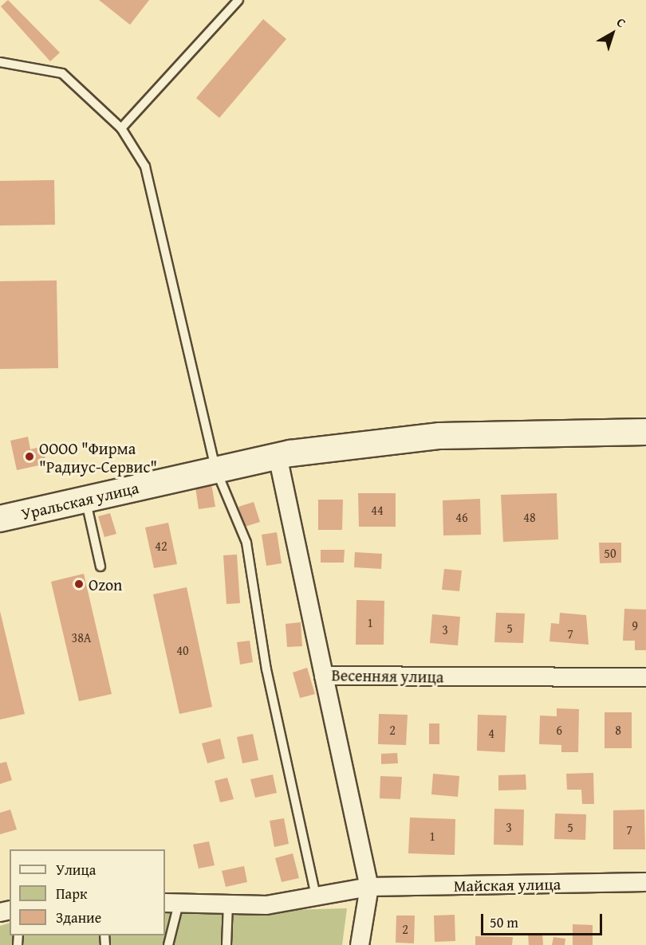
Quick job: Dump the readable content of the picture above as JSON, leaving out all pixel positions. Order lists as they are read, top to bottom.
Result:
{
  "streets": {
    "street": ["Уральская улица", "Весенняя улица", "Майская улица"]
  },
  "crossings": [
    ["Уральская улица", "Весенняя улица"]
  ],
  "places": ["ОООО \"Фирма \"Радиус-Сервис\"", "Ozon"],
  "house_numbers": [
    "44",
    "46",
    "48",
    "42",
    "50",
    "1",
    "9",
    "5",
    "3",
    "7",
    "38А",
    "40",
    "2",
    "6",
    "8",
    "4",
    "3",
    "5",
    "7",
    "1",
    "2"
  ],
  "legend": ["Улица", "Парк", "Здание"],
  "scale_bar": "50 m",
  "north": "top right"
}
